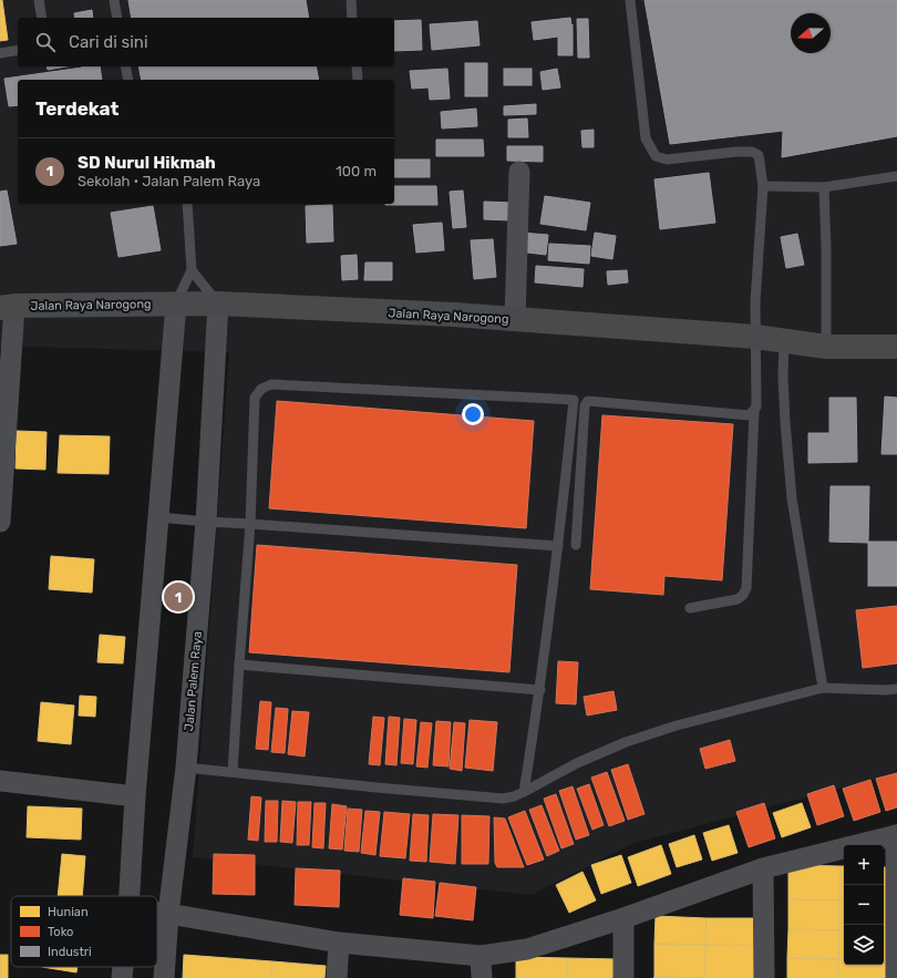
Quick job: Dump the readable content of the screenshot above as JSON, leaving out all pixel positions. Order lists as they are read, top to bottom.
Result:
{
  "streets": {
    "main road": ["Jalan Raya Narogong"],
    "street": ["Jalan Palem Raya"]
  },
  "crossings": [
    ["Jalan Raya Narogong", "Jalan Palem Raya"]
  ],
  "legend": ["Hunian", "Toko", "Industri"],
  "north": "left",
  "page": {
    "search": "Cari di sini",
    "heading": "Terdekat",
    "list": [
      {
        "mark": "1",
        "name": "SD Nurul Hikmah",
        "note": "Sekolah · Jalan Palem Raya",
        "value": "100 m"
      }
    ],
    "pins": "1",
    "map_buttons": ["+", "−"]
  }
}
